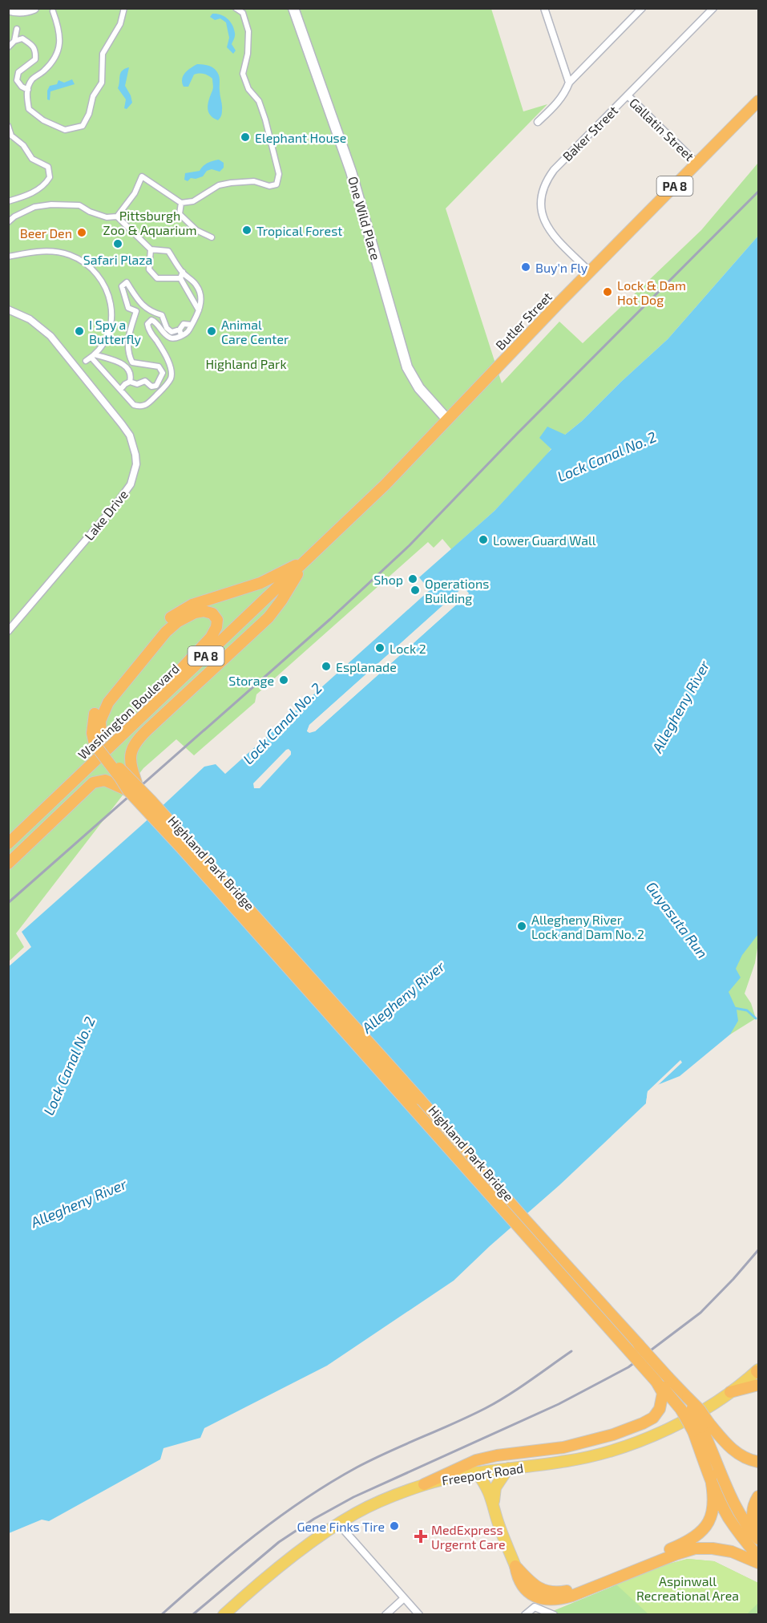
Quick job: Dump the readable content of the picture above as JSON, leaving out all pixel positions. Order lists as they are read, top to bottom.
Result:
{
  "streets": {
    "highway": [
      "PA 8",
      "Butler Street",
      "Washington Boulevard",
      "Highland Park Bridge"
    ],
    "main road": ["One Wild Place", "Freeport Road"],
    "street": ["Gallatin Street", "Baker Street", "Lake Drive"]
  },
  "crossings": [
    ["Gallatin Street", "Baker Street"],
    ["Gallatin Street", "Butler Street"],
    ["Baker Street", "Butler Street"],
    ["One Wild Place", "Butler Street"],
    ["Butler Street", "Washington Boulevard"]
  ],
  "water": ["Lock Canal No. 2", "Allegheny River", "Guyasuta Run"],
  "parks": ["Pittsburgh Zoo & Aquarium", "Highland Park", "Aspinwall Recreational Area"],
  "places": {
    "other": [
      "Elephant House",
      "Tropical Forest",
      "Beer Den",
      "Safari Plaza",
      "Buy'n Fly",
      "Lock & Dam Hot Dog",
      "I Spy a Butterfly",
      "Animal Care Center",
      "Lower Guard Wall",
      "Shop",
      "Operations Building",
      "Lock 2",
      "Esplanade",
      "Storage",
      "Allegheny River Lock and Dam No. 2",
      "Gene Finks Tire"
    ],
    "health": ["MedExpress Urgernt Care"]
  }
}
